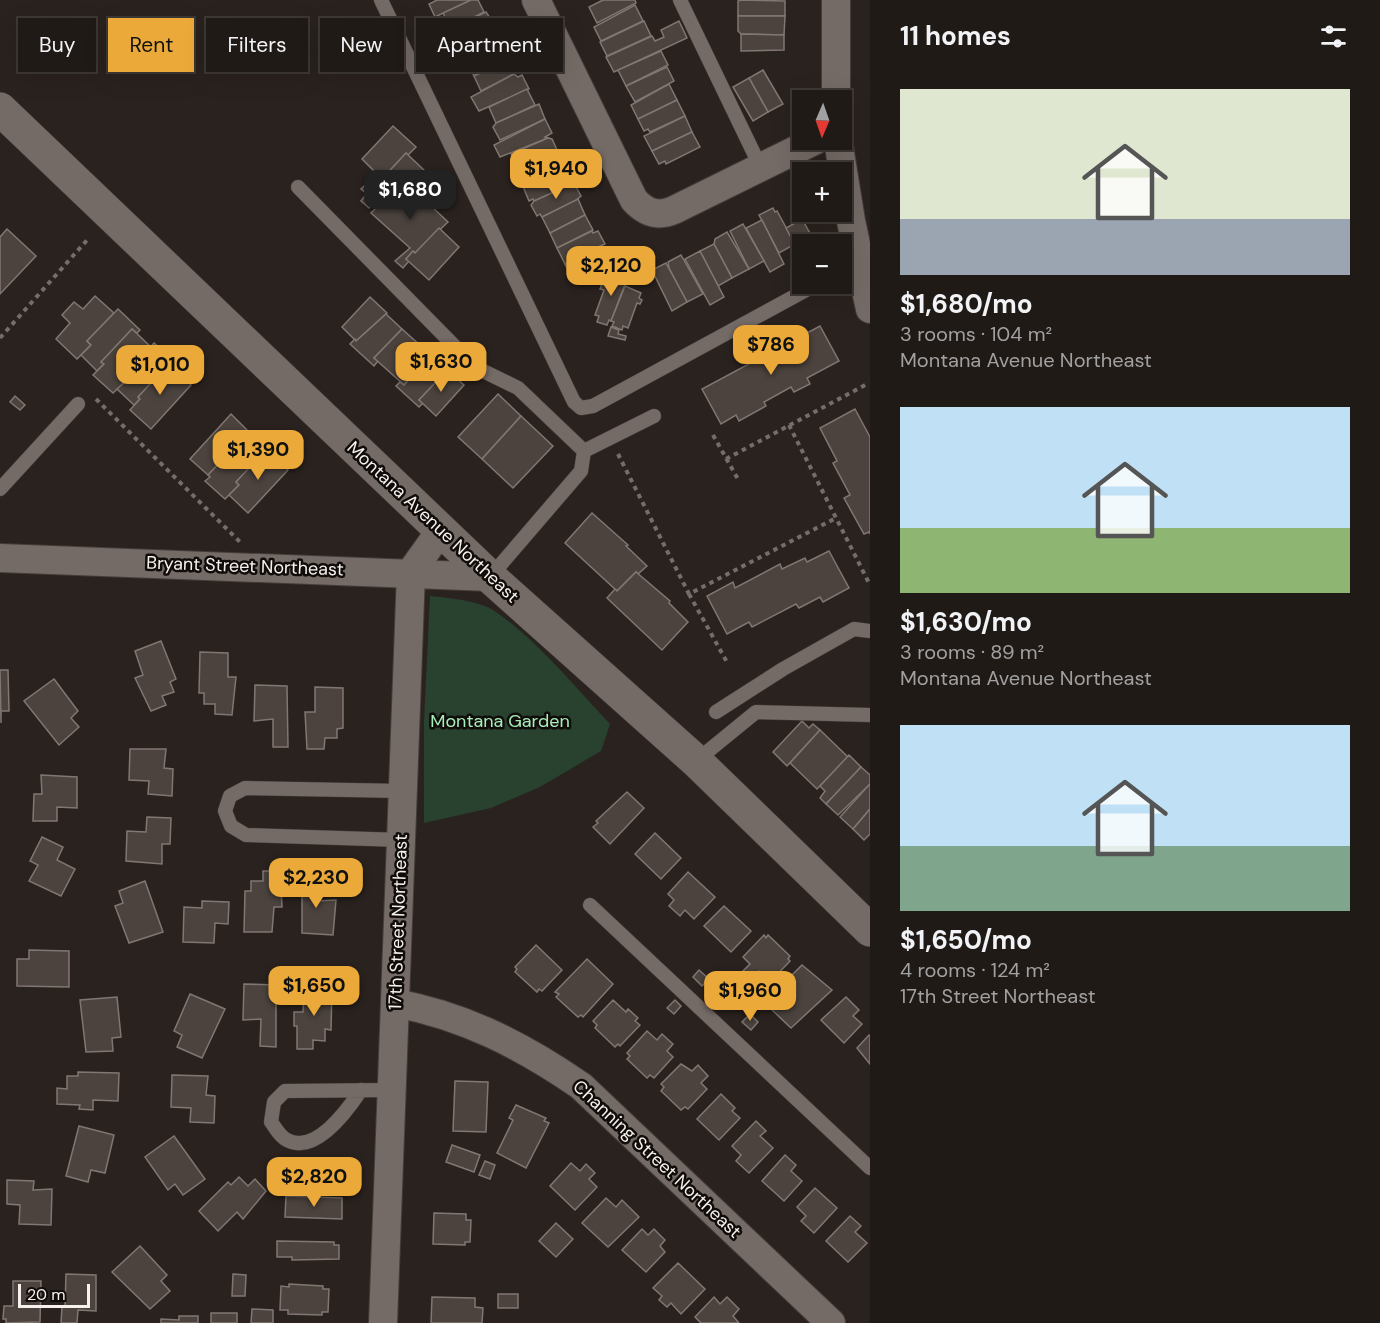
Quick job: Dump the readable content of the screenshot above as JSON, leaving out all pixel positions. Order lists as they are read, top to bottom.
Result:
{
  "streets": {
    "main road": ["Montana Avenue Northeast"],
    "street": ["Bryant Street Northeast", "17th Street Northeast", "Channing Street Northeast"]
  },
  "crossings": [
    ["Montana Avenue Northeast", "Bryant Street Northeast"],
    ["Bryant Street Northeast", "17th Street Northeast"],
    ["17th Street Northeast", "Channing Street Northeast"]
  ],
  "parks": ["Montana Garden"],
  "scale_bar": "20 m",
  "north": "bottom",
  "page": {
    "heading": "11 homes",
    "chip": [
      "Buy",
      "Rent",
      "Filters",
      "New",
      "Apartment"
    ],
    "list": [
      {
        "name": "$1,680/mo",
        "note": "3 rooms · 104 m² · Montana Avenue Northeast"
      },
      {
        "name": "$1,630/mo",
        "note": "3 rooms · 89 m² · Montana Avenue Northeast"
      },
      {
        "name": "$1,650/mo",
        "note": "4 rooms · 124 m² · 17th Street Northeast"
      }
    ],
    "map_buttons": ["+", "−"],
    "price": [
      "$1,940",
      "$1,680",
      "$2,120",
      "$786",
      "$1,630",
      "$1,010",
      "$1,390",
      "$2,230",
      "$1,650",
      "$1,960",
      "$2,820"
    ],
    "scale": "20 m"
  }
}
